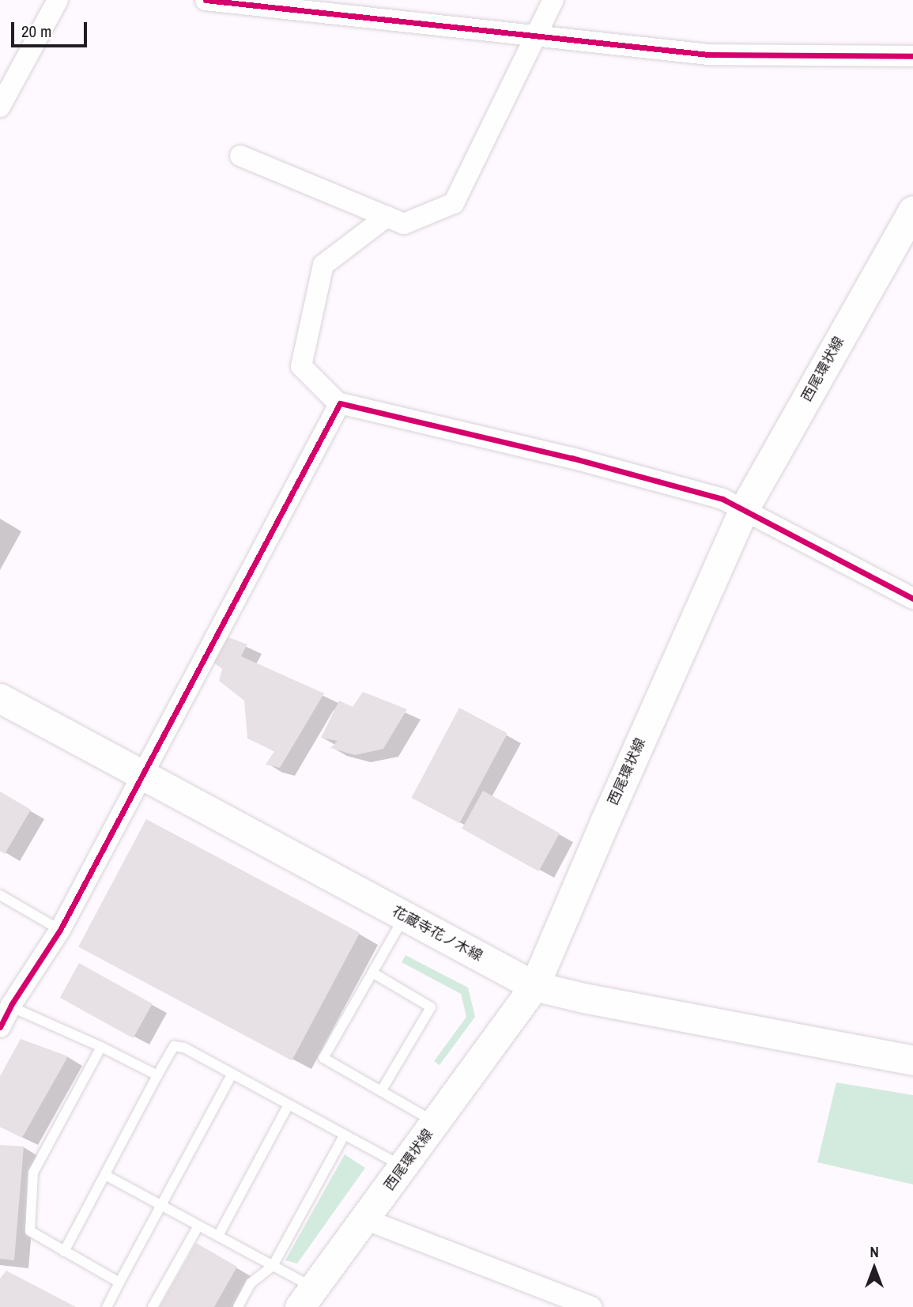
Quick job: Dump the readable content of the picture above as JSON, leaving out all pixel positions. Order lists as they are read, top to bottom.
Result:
{
  "streets": {
    "main road": ["西尾環状線", "花蔵寺花ノ木線"]
  },
  "crossings": [
    ["西尾環状線", "花蔵寺花ノ木線"]
  ],
  "scale_bar": "20 m",
  "north": "top"
}
